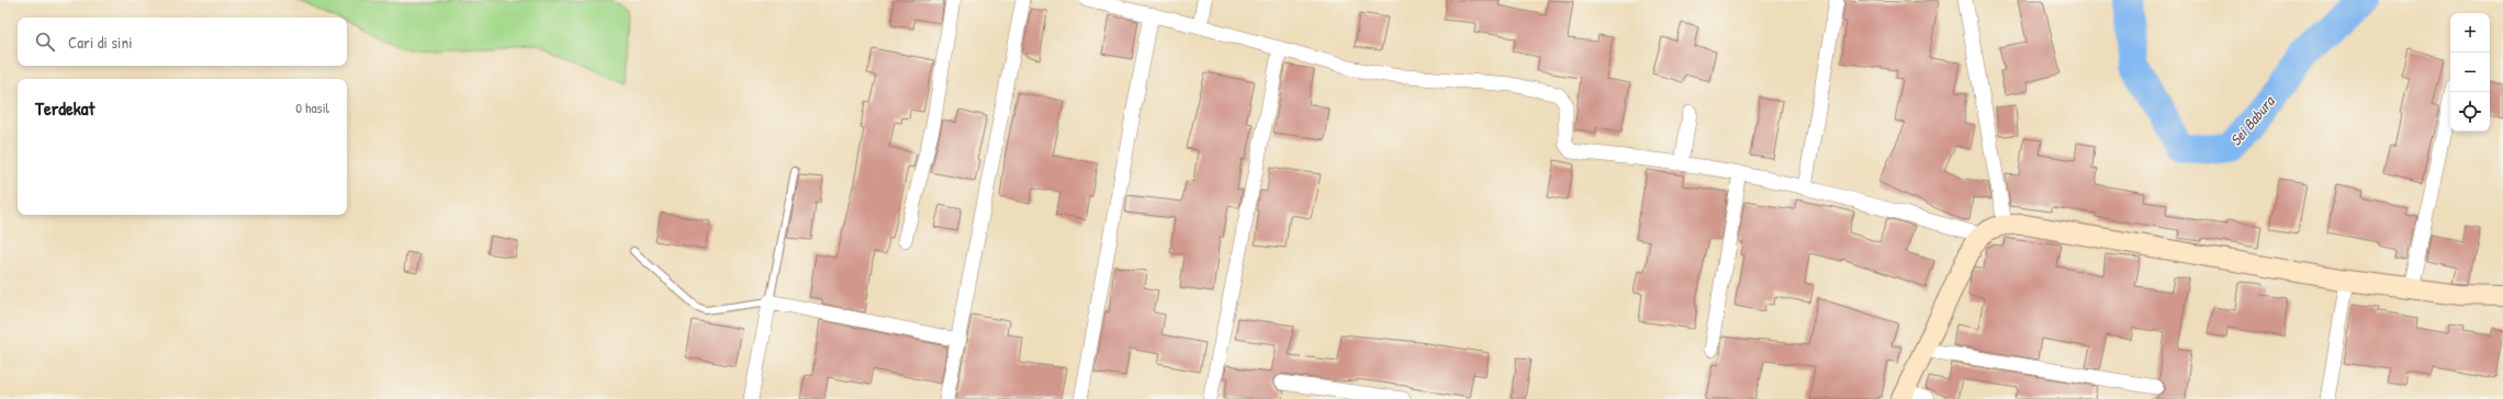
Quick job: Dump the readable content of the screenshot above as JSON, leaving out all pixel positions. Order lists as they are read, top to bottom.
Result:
{
  "water": ["Sei Babura"],
  "page": {
    "map_buttons": ["+", "−"],
    "search": "Cari di sini",
    "heading": ["Terdekat", "0 hasil"]
  }
}
